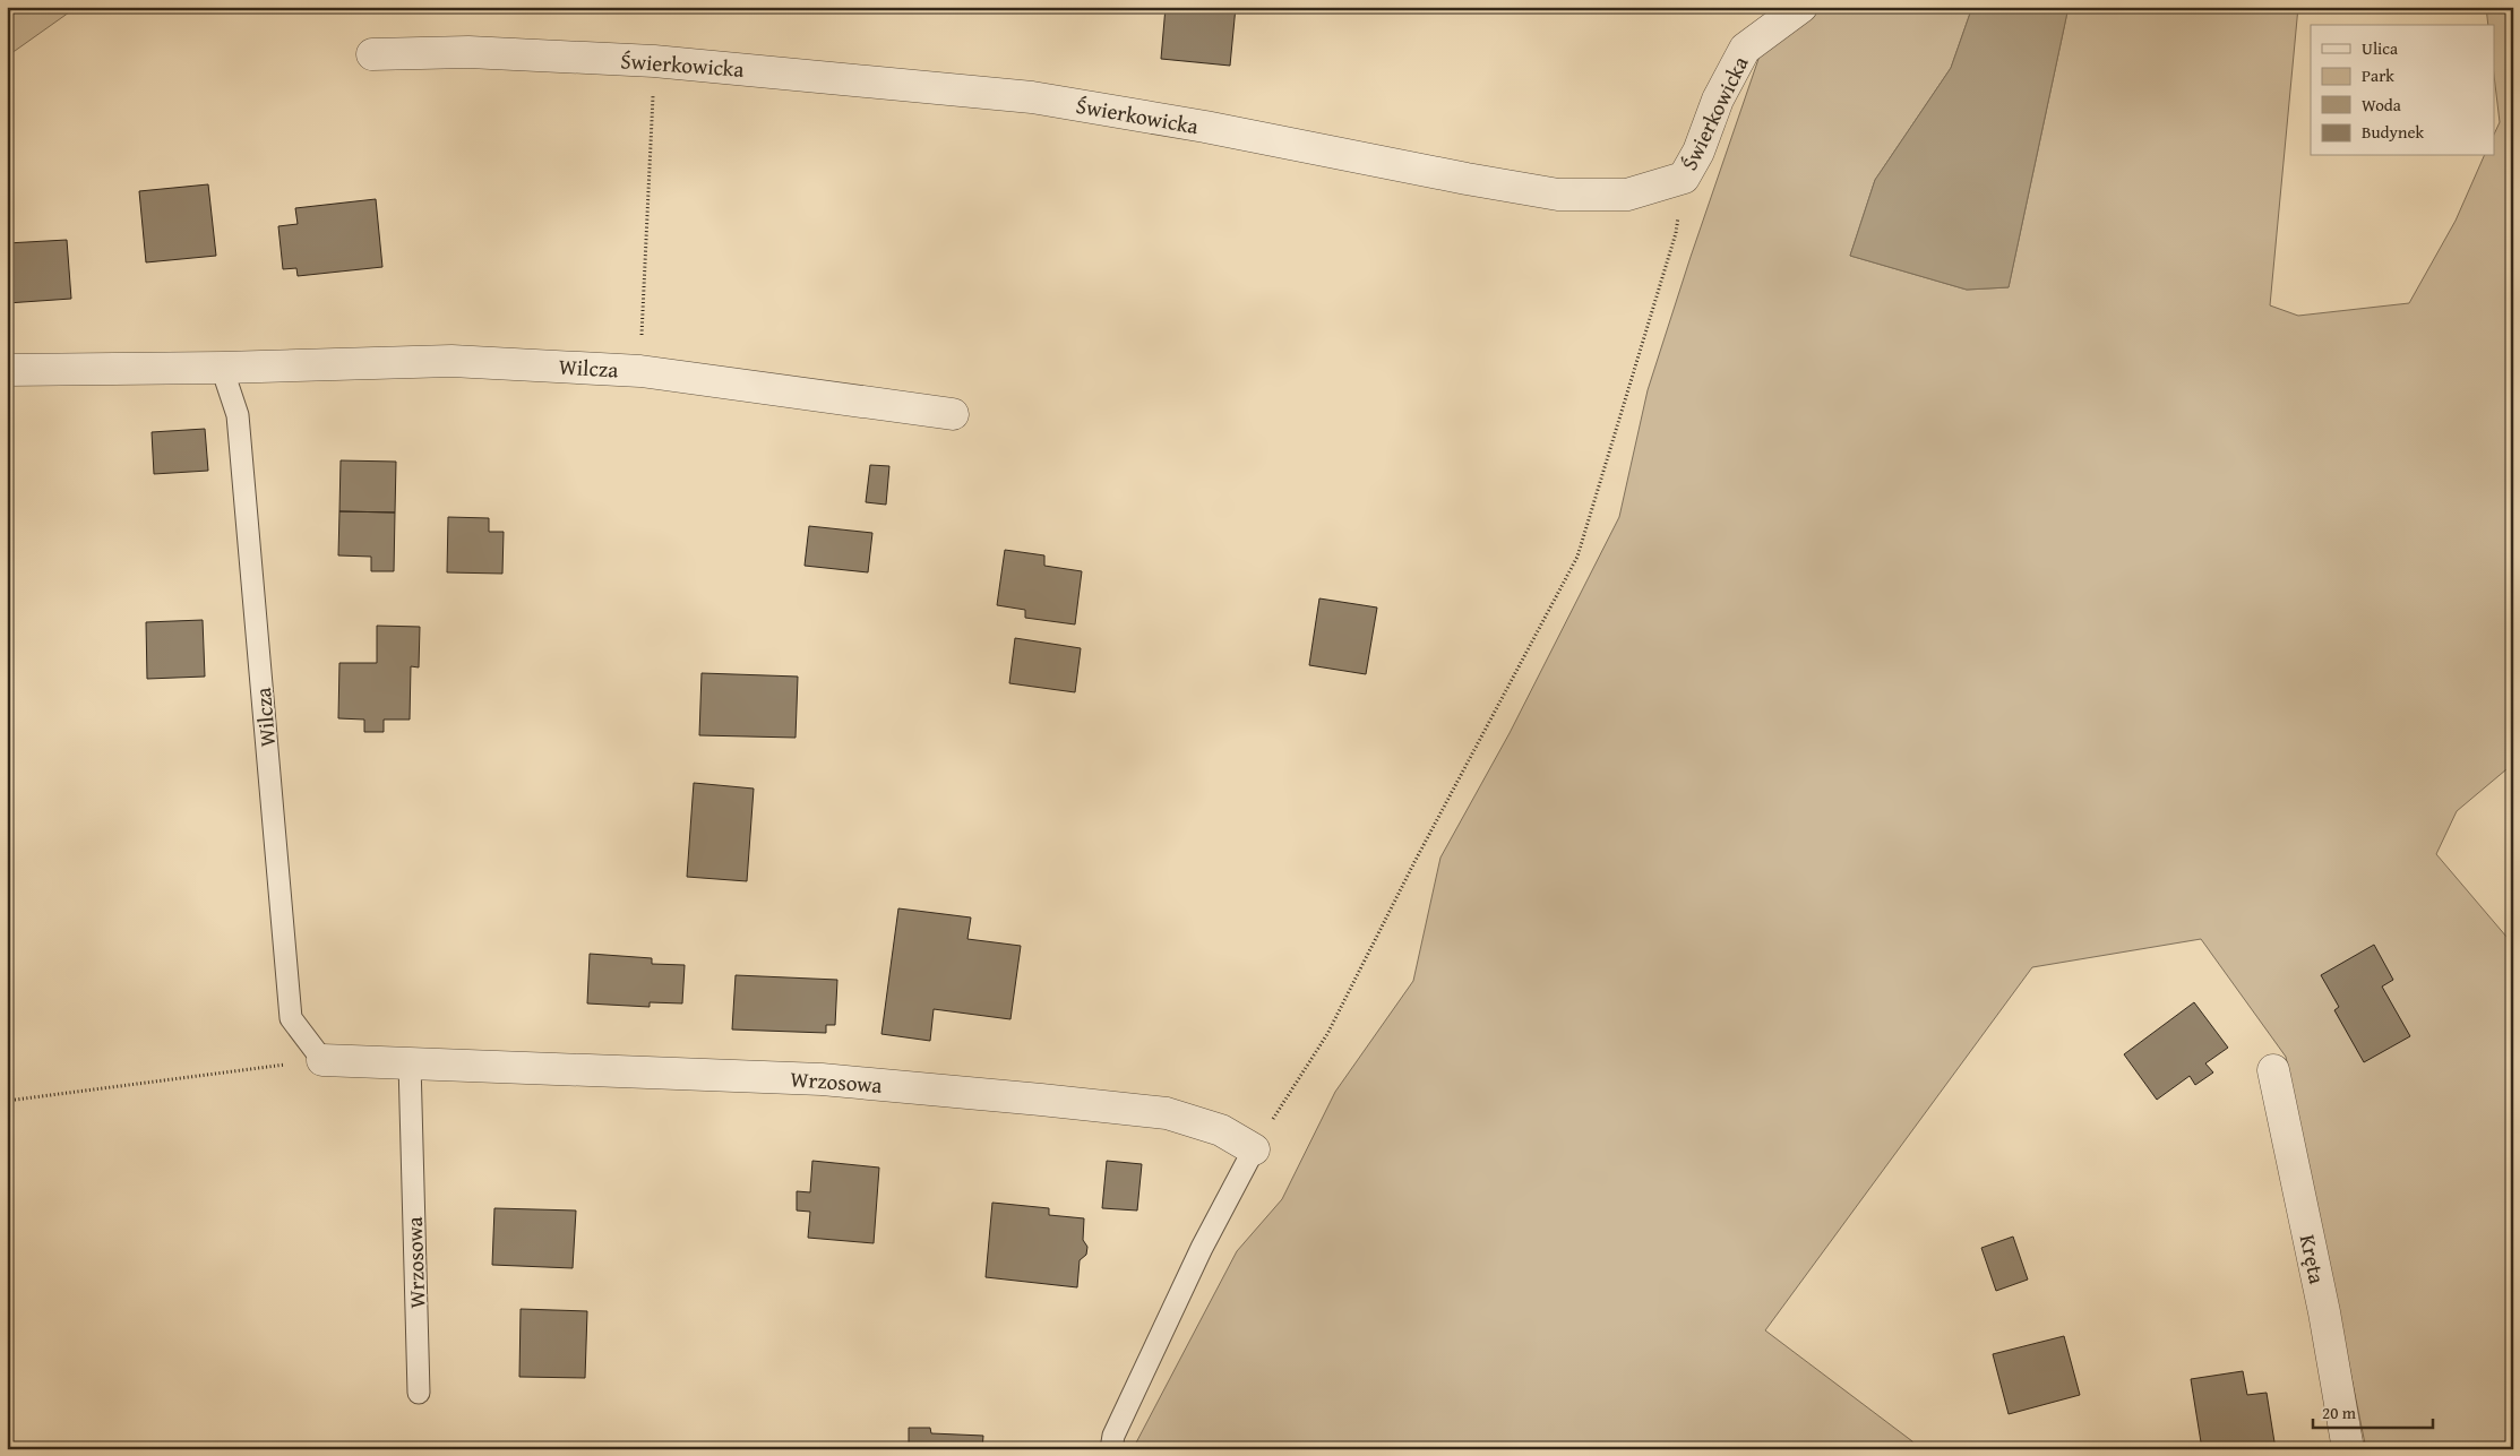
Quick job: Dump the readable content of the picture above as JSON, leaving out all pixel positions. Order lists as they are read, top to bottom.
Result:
{
  "streets": {
    "street": [
      "Świerkowicka",
      "Wilcza",
      "Wrzosowa",
      "Kręta"
    ]
  },
  "crossings": [
    ["Wilcza", "Wrzosowa"]
  ],
  "legend": [
    "Ulica",
    "Park",
    "Woda",
    "Budynek"
  ],
  "scale_bar": "20 m"
}
